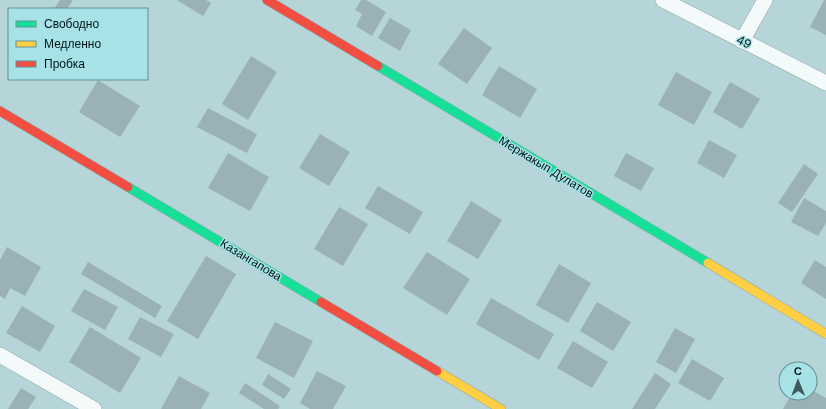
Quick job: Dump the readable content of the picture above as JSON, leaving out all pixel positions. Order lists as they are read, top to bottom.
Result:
{
  "streets": {
    "street": ["49", "Мержакып Дулатов", "Казангапова"]
  },
  "legend": ["Свободно", "Медленно", "Пробка"],
  "north": "top"
}
